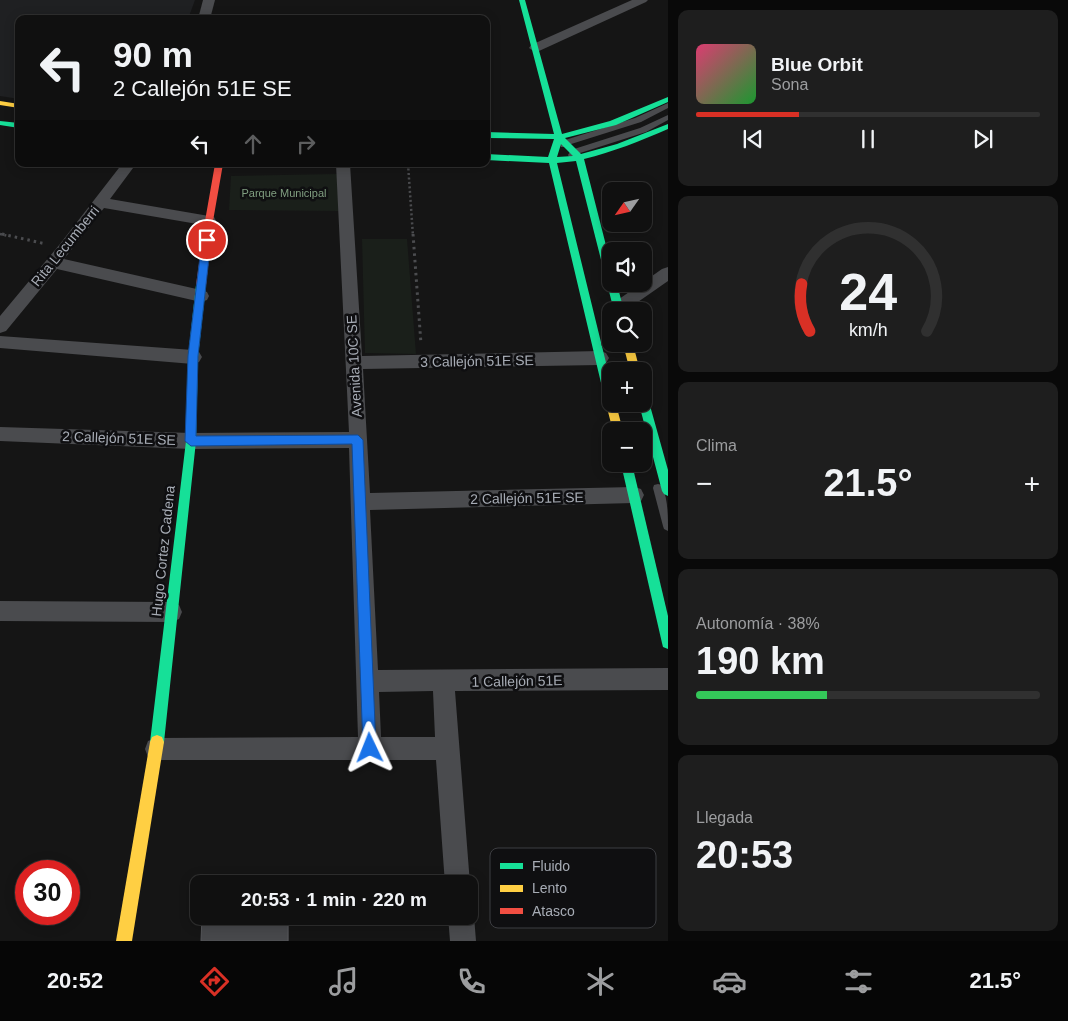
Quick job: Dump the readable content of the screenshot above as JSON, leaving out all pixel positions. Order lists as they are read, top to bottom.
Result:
{
  "streets": {
    "street": [
      "Rita Lecumberri",
      "3 Callejón 51E SE",
      "Avenida 10C SE",
      "2 Callejón 51E SE",
      "Hugo Cortez Cadena",
      "1 Callejón 51E"
    ]
  },
  "crossings": [
    ["3 Callejón 51E SE", "Avenida 10C SE"],
    ["Avenida 10C SE", "2 Callejón 51E SE"],
    ["Avenida 10C SE", "1 Callejón 51E"],
    ["2 Callejón 51E SE", "Hugo Cortez Cadena"]
  ],
  "parks": ["Parque Municipal"],
  "legend": ["Fluido", "Lento", "Atasco"],
  "north": "bottom left",
  "page": {
    "turn": ["90 m", "2 Callejón 51E SE"],
    "song": ["Blue Orbit", "Sona"],
    "map_buttons": ["+", "−"],
    "tile": [
      "Clima",
      ["Autonomía · 38%", "190 km"],
      ["Llegada", "20:53"]
    ],
    "heat": ["−", "21.5°", "+"],
    "limit": "30",
    "trip": "20:53 · 1 min · 220 m",
    "tabs": ["20:52", "21.5°"],
    "gauge": ["24", "km/h"]
  }
}
